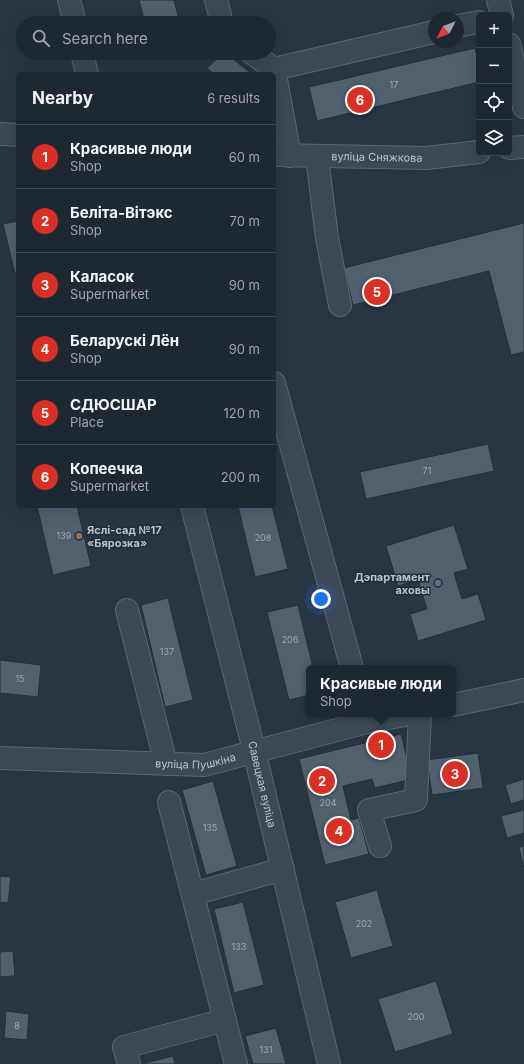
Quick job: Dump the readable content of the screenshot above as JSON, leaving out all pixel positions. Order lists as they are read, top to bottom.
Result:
{
  "streets": {
    "street": ["вуліца Сняжкова", "вуліца Пушкіна", "Савецкая вуліца"]
  },
  "crossings": [
    ["вуліца Пушкіна", "Савецкая вуліца"]
  ],
  "places": ["Яслі-сад №17 «Бярозка»", "Дэпартамент аховы"],
  "house_numbers": [
    "17",
    "71",
    "139",
    "208",
    "206",
    "137",
    "15",
    "204",
    "135",
    "202",
    "133",
    "200",
    "8",
    "131"
  ],
  "north": "bottom left",
  "page": {
    "map_buttons": ["+", "−"],
    "search": "Search here",
    "heading": ["Nearby", "6 results"],
    "pins": [
      "6",
      "5",
      "1",
      "3",
      "2",
      "4"
    ],
    "list": [
      {
        "mark": "1",
        "name": "Красивые люди",
        "note": "Shop",
        "value": "60 m"
      },
      {
        "mark": "2",
        "name": "Беліта-Вітэкс",
        "note": "Shop",
        "value": "70 m"
      },
      {
        "mark": "3",
        "name": "Каласок",
        "note": "Supermarket",
        "value": "90 m"
      },
      {
        "mark": "4",
        "name": "Беларускі Лён",
        "note": "Shop",
        "value": "90 m"
      },
      {
        "mark": "5",
        "name": "СДЮСШАР",
        "note": "Place",
        "value": "120 m"
      },
      {
        "mark": "6",
        "name": "Копеечка",
        "note": "Supermarket",
        "value": "200 m"
      }
    ],
    "popup": ["Красивые люди", "Shop"]
  }
}
